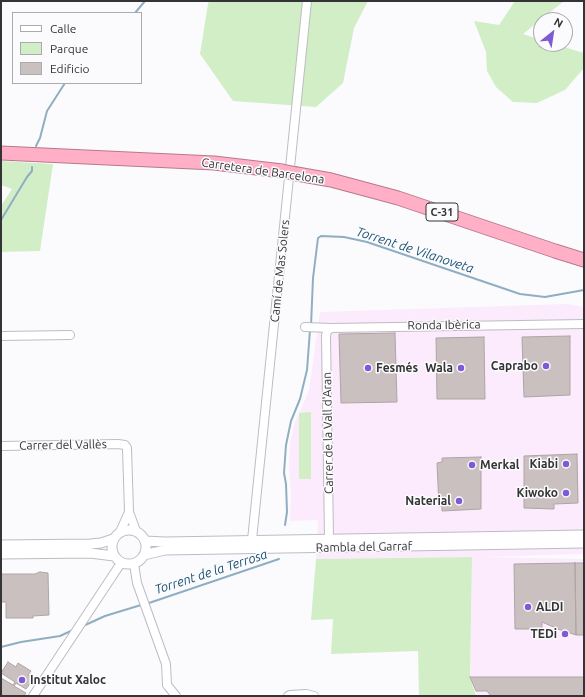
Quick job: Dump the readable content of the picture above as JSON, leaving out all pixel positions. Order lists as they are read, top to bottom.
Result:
{
  "streets": {
    "highway": ["Carretera de Barcelona", "C-31"],
    "street": [
      "Camí de Mas Solers",
      "Ronda Ibèrica",
      "Carrer de la Vall d'Aran",
      "Carrer del Vallès",
      "Rambla del Garraf"
    ]
  },
  "crossings": [
    ["Camí de Mas Solers", "Rambla del Garraf"],
    ["Ronda Ibèrica", "Carrer de la Vall d'Aran"],
    ["Carrer de la Vall d'Aran", "Rambla del Garraf"]
  ],
  "water": ["Torrent de Vilanoveta", "Torrent de la Terrosa"],
  "places": [
    "Caprabo",
    "Fesmés",
    "Wala",
    "Kiabi",
    "Merkal",
    "Kiwoko",
    "Naterial",
    "ALDI",
    "TEDi",
    "Institut Xaloc"
  ],
  "legend": ["Calle", "Parque", "Edificio"],
  "north": "top right"
}
